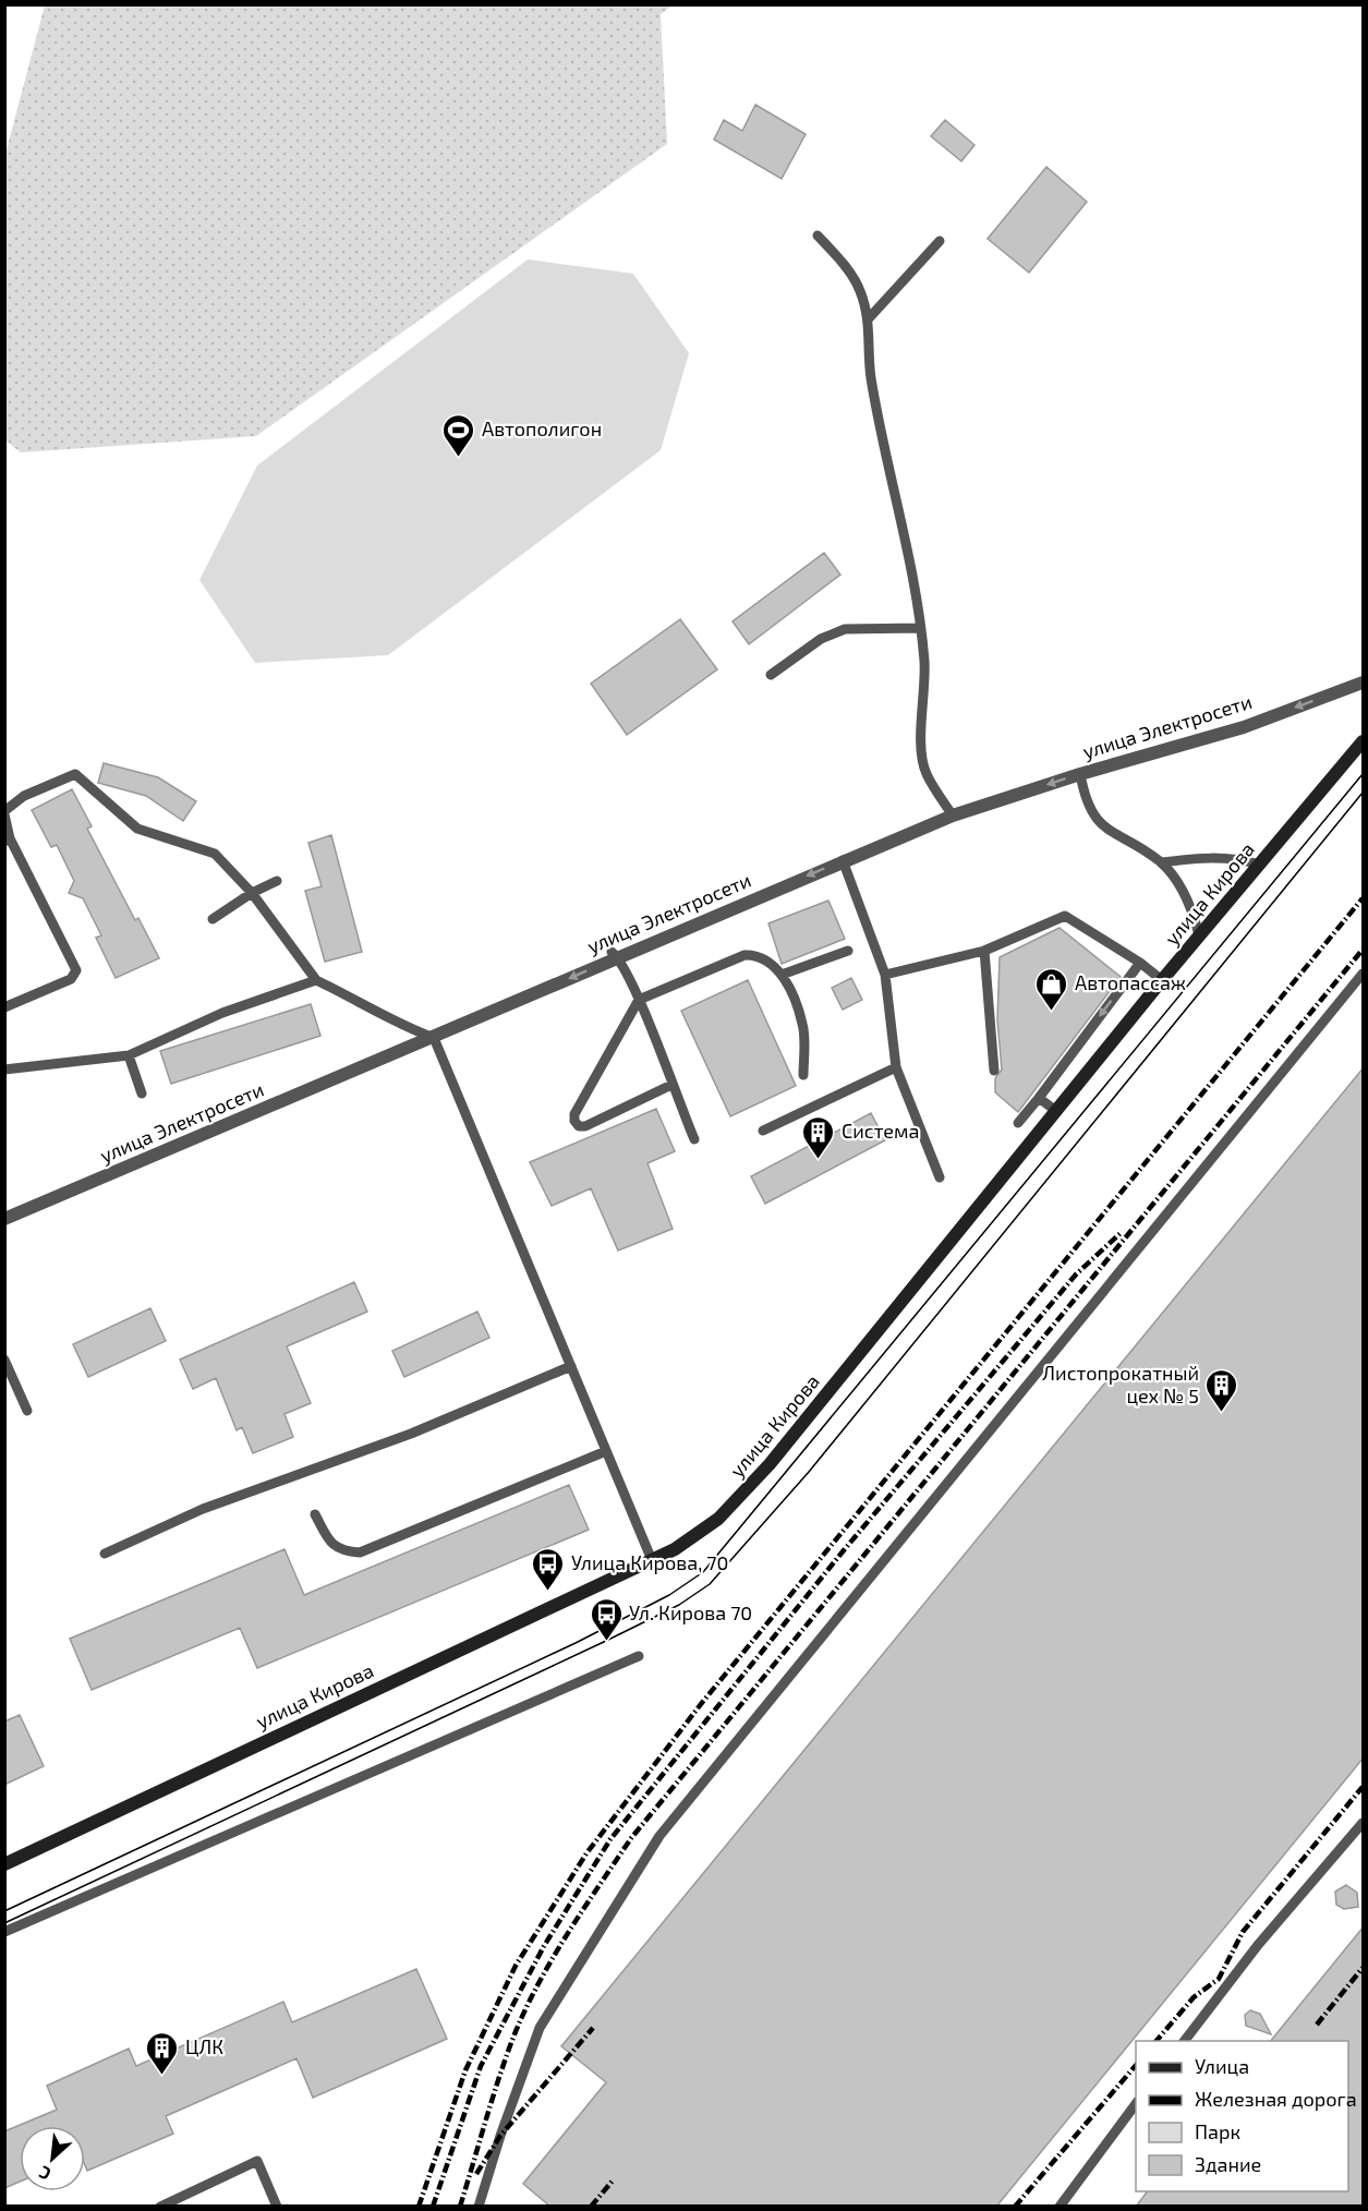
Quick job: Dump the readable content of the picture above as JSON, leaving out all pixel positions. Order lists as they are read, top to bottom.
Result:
{
  "streets": {
    "main road": ["улица Кирова"],
    "street": ["улица Электросети"]
  },
  "one_way": ["улица Электросети"],
  "places": {
    "sports": ["Автополигон"],
    "shop": ["Автопассаж"],
    "building": ["Система", "Листопрокатный цех № 5", "ЦЛК"],
    "bus stop": ["Улица Кирова, 70", "Ул. Кирова 70"]
  },
  "legend": [
    "Улица",
    "Железная дорога",
    "Парк",
    "Здание"
  ],
  "north": "bottom left"
}
